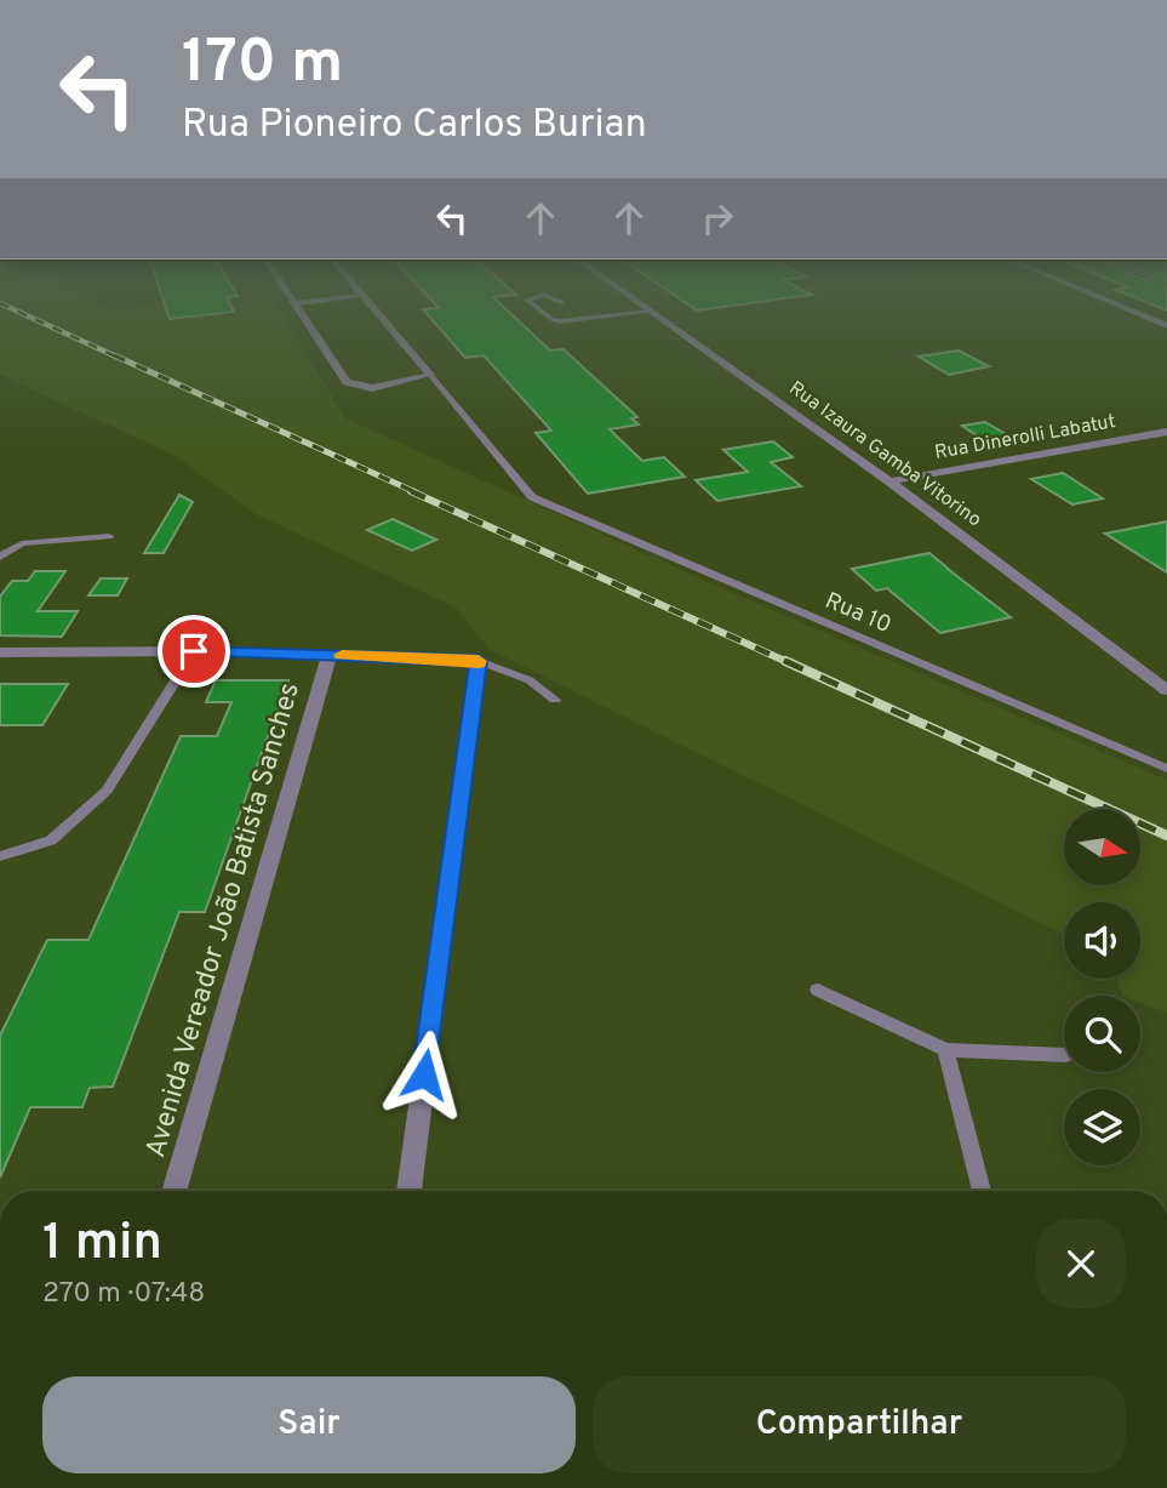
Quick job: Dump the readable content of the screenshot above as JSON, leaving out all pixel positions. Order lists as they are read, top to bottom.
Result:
{
  "streets": {
    "street": ["Rua Dinerolli Labatut", "Rua Izaura Gamba Vitorino", "Avenida Vereador João Batista Sanches"],
    "lane": ["Rua 10"]
  },
  "crossings": [
    ["Rua Dinerolli Labatut", "Rua Izaura Gamba Vitorino"]
  ],
  "north": "right",
  "page": {
    "turn": ["170 m", "Rua Pioneiro Carlos Burian"],
    "heading": ["1 min", "270 m · 07:48"],
    "buttons": ["Sair", "Compartilhar"]
  }
}
